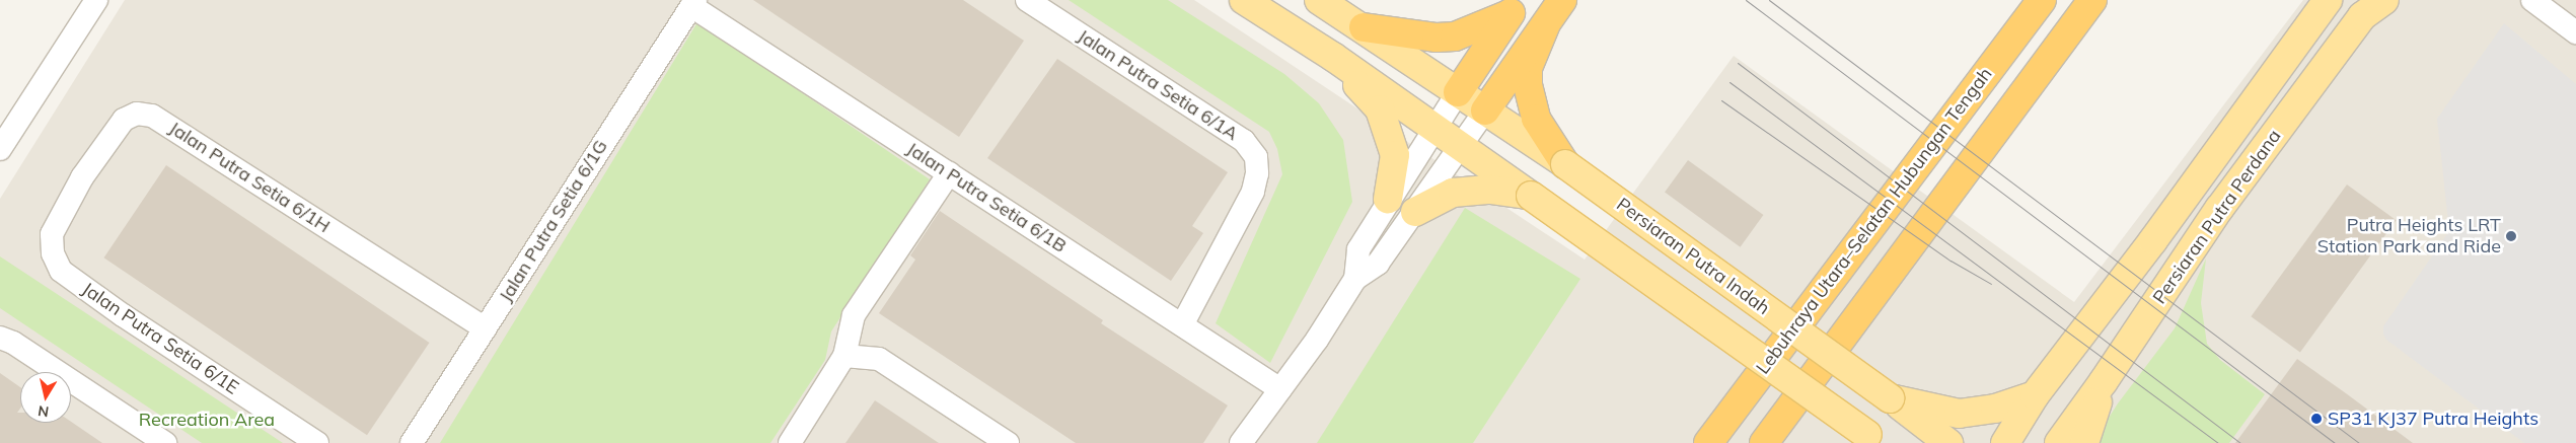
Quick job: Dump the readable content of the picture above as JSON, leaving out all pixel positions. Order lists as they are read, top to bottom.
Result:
{
  "streets": {
    "highway": ["Lebuhraya Utara–Selatan Hubungan Tengah"],
    "main road": ["Persiaran Putra Perdana", "Persiaran Putra Indah"],
    "street": [
      "Jalan Putra Setia 6/1A",
      "Jalan Putra Setia 6/1H",
      "Jalan Putra Setia 6/1B",
      "Jalan Putra Setia 6/1G",
      "Jalan Putra Setia 6/1E"
    ]
  },
  "crossings": [
    ["Jalan Putra Setia 6/1A", "Jalan Putra Setia 6/1B"],
    ["Jalan Putra Setia 6/1H", "Jalan Putra Setia 6/1G"],
    ["Jalan Putra Setia 6/1H", "Jalan Putra Setia 6/1E"],
    ["Jalan Putra Setia 6/1B", "Jalan Putra Setia 6/1G"]
  ],
  "parks": ["Recreation Area"],
  "places": ["Putra Heights LRT Station Park and Ride", "SP31 KJ37 Putra Heights"],
  "north": "bottom"
}
